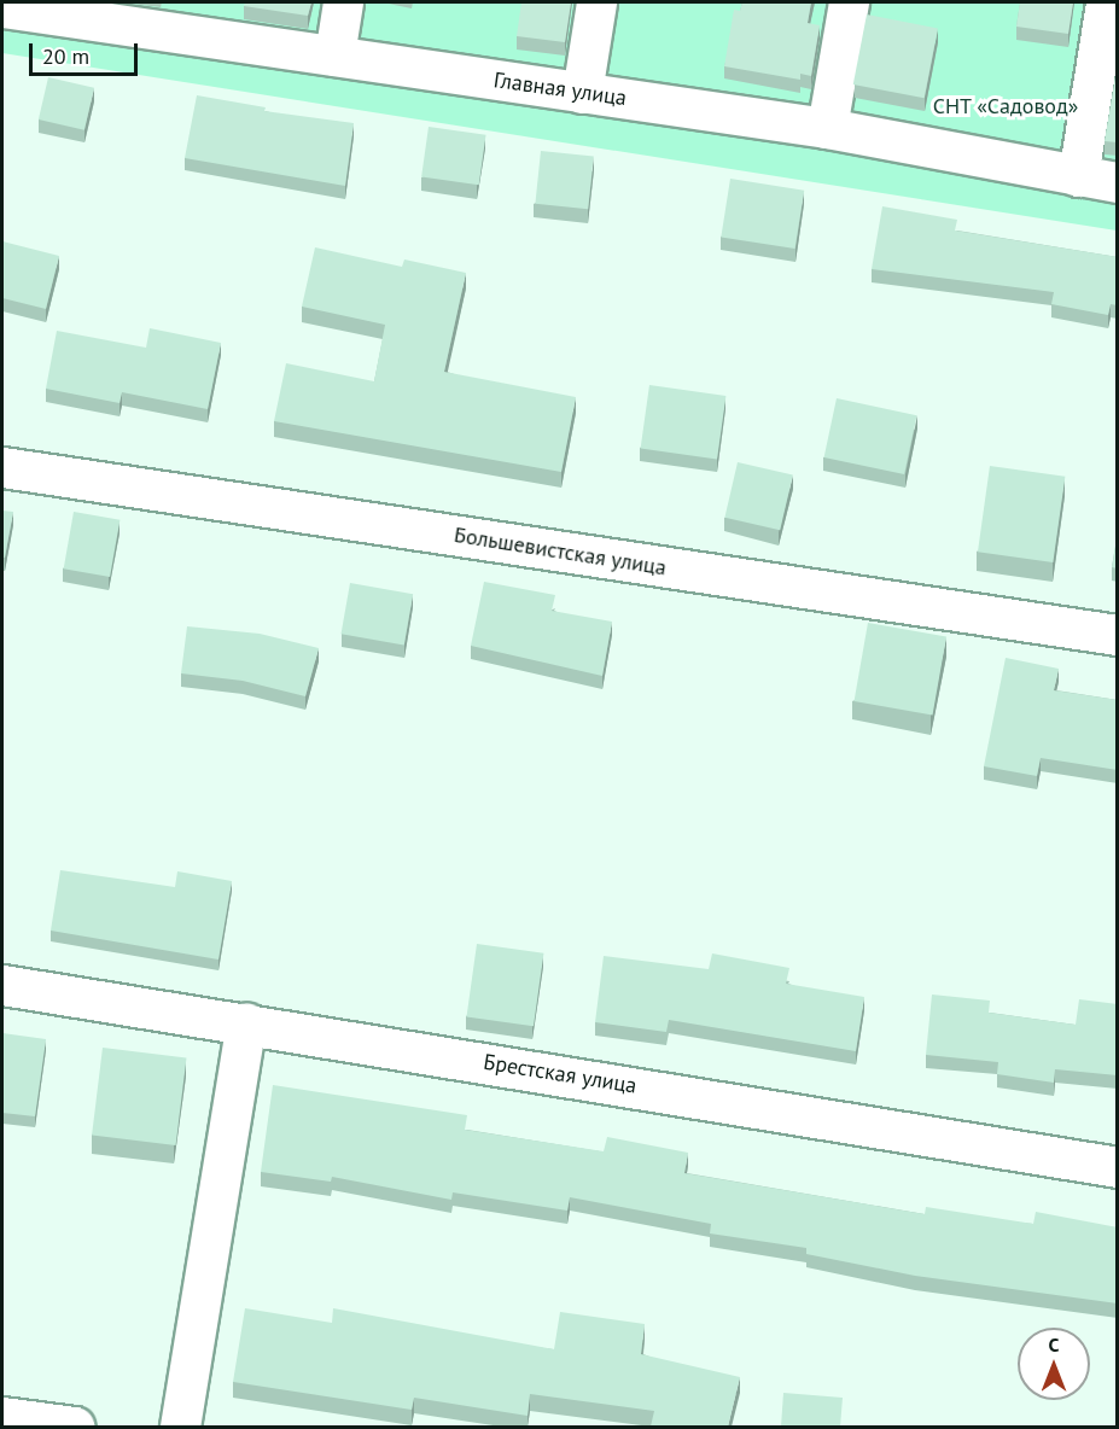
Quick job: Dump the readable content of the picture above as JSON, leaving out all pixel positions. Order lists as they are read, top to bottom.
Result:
{
  "streets": {
    "street": ["Главная улица", "Большевистская улица", "Брестская улица"]
  },
  "parks": ["СНТ «Садовод»"],
  "scale_bar": "20 m",
  "north": "top"
}
